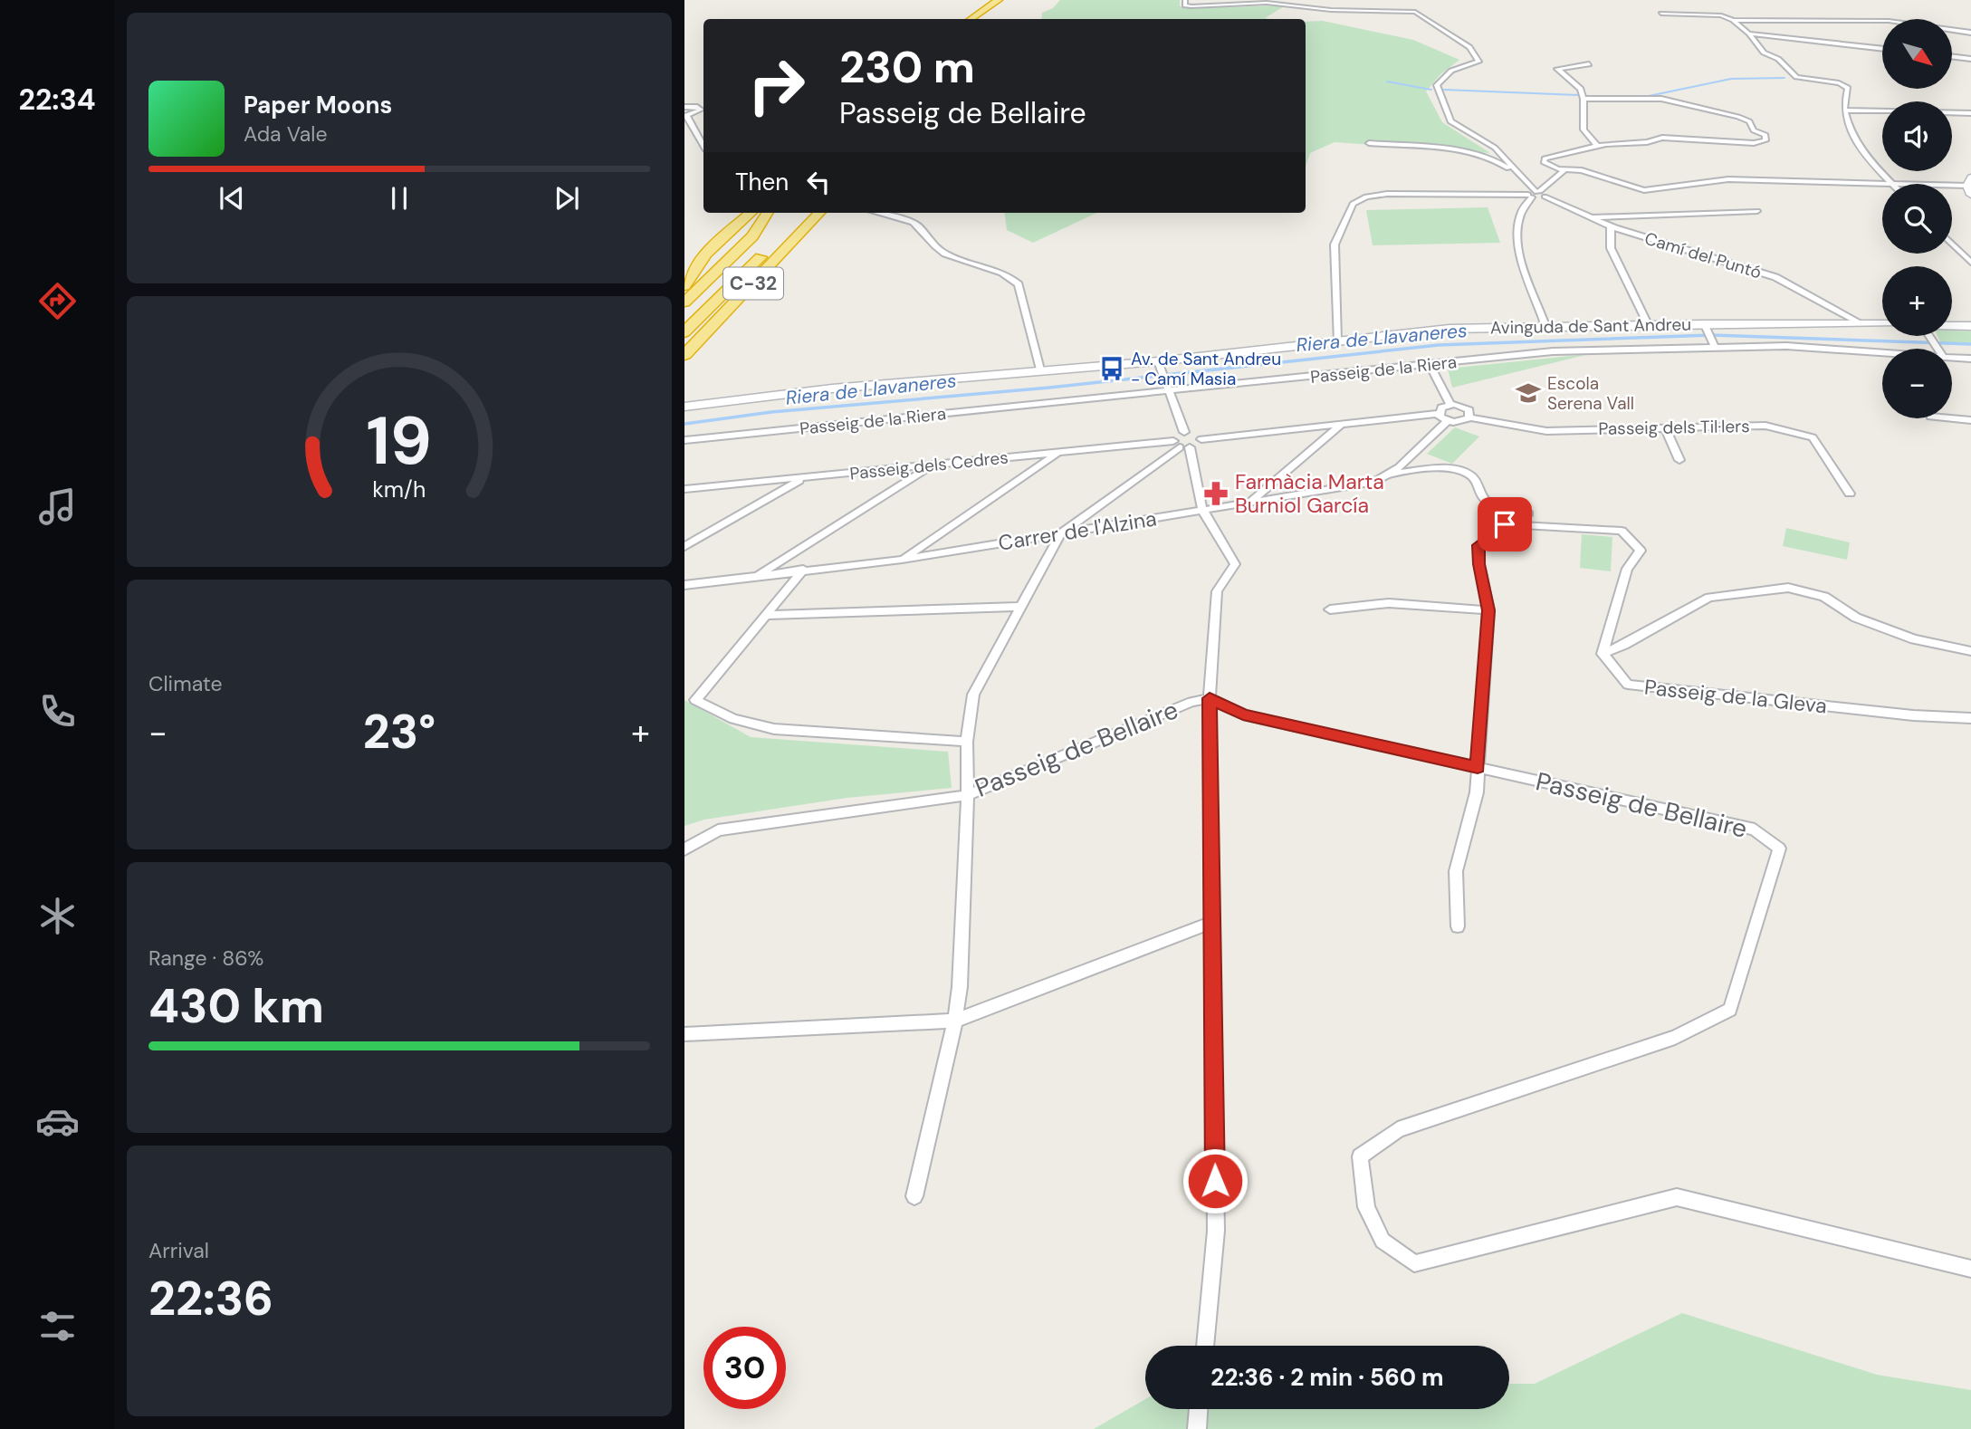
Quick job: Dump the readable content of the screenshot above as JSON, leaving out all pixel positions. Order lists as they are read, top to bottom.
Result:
{
  "streets": {
    "highway": ["C-32"],
    "street": [
      "Camí del Puntó",
      "Avinguda de Sant Andreu",
      "Passeig de la Riera",
      "Passeig dels Til·lers",
      "Passeig dels Cedres",
      "Carrer de l'Alzina",
      "Passeig de la Gleva",
      "Passeig de Bellaire"
    ]
  },
  "crossings": [
    ["Camí del Puntó", "Avinguda de Sant Andreu"]
  ],
  "water": ["Riera de Llavaneres"],
  "places": {
    "bus stop": ["Av. de Sant Andreu - Camí Masia"],
    "school or university": ["Escola Serena Vall"],
    "pharmacy": ["Farmàcia Marta Burniol García"]
  },
  "north": "bottom right",
  "page": {
    "tabs": "22:34",
    "map_buttons": ["+", "−"],
    "turn": ["230 m", "Passeig de Bellaire"],
    "song": ["Paper Moons", "Ada Vale"],
    "then": "Then",
    "tile": [
      "Climate",
      ["Range · 86%", "430 km"],
      ["Arrival", "22:36"]
    ],
    "heat": ["−", "23°", "+"],
    "limit": "30",
    "trip": "22:36 · 2 min · 560 m",
    "gauge": ["19", "km/h"]
  }
}
